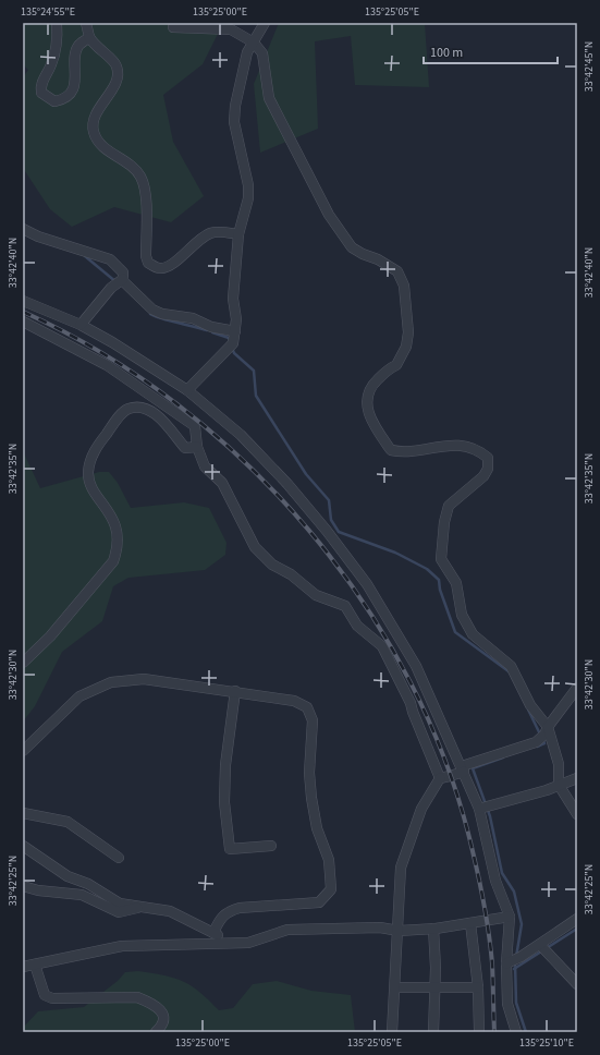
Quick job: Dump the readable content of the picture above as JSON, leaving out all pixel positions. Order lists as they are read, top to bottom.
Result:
{
  "scale_bar": "100 m",
  "coordinates": [
    "135°24'55\"E",
    "135°25'00\"E",
    "135°25'05\"E",
    "33°42'45\"N",
    "33°42'40\"N",
    "33°42'35\"N",
    "33°42'30\"N",
    "33°42'25\"N",
    "135°25'10\"E"
  ]
}
